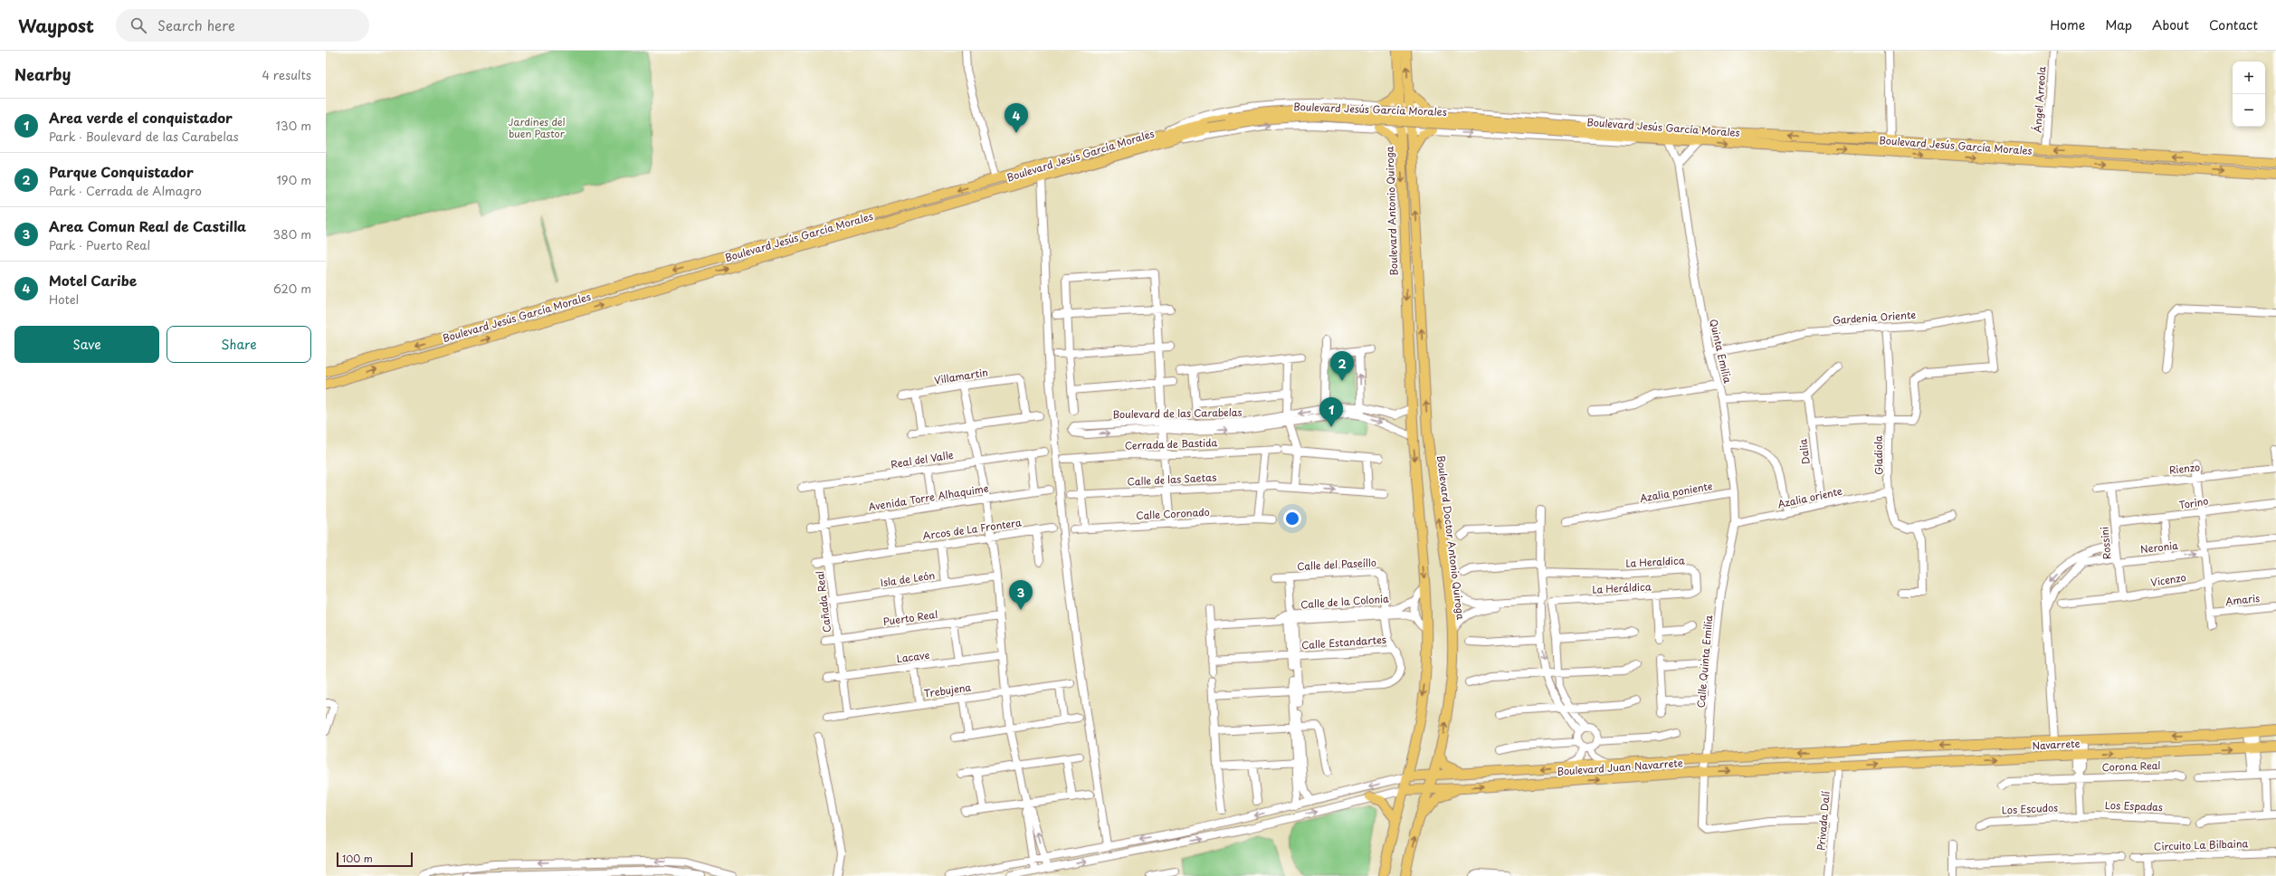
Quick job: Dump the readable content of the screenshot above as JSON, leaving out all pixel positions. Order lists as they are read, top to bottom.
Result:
{
  "streets": {
    "main road": [
      "Boulevard Jesús García Morales",
      "Boulevard Antonio Quiroga",
      "Boulevard Doctor Antonio Quiroga",
      "Navarrete",
      "Boulevard Juan Navarrete"
    ],
    "street": [
      "Ángel Arreola",
      "Gardenia Oriente",
      "Quinta Emilia",
      "Villamartin",
      "Boulevard de las Carabelas",
      "Cerrada de Bastida",
      "Dalia",
      "Gladiola",
      "Real del Valle",
      "Rienzo",
      "Calle de las Saetas",
      "Azalia poniente",
      "Avenida Torre Alhaquime",
      "Azalia oriente",
      "Torino",
      "Calle Coronado",
      "Arcos de La Frontera",
      "Rossini",
      "Neronia",
      "La Heraldica",
      "Calle del Paseíllo",
      "Isla de León",
      "Vicenzo",
      "La Heráldica",
      "Amaris",
      "Cañada Real",
      "Calle de la Colonia",
      "Puerto Real",
      "Calle Estandartes",
      "Lacave",
      "Calle Quinta Emilia",
      "Trebujena",
      "Corona Real",
      "Los Espadas",
      "Los Escudos",
      "Privada Dalí",
      "Circuito La Bilbaina"
    ]
  },
  "crossings": [
    ["Ángel Arreola", "Boulevard Jesús García Morales"],
    ["Boulevard Jesús García Morales", "Quinta Emilia"],
    ["Boulevard Antonio Quiroga", "Boulevard de las Carabelas"],
    ["Gardenia Oriente", "Quinta Emilia"],
    ["Gardenia Oriente", "Gladiola"],
    ["Quinta Emilia", "Azalia poniente"],
    ["Quinta Emilia", "Azalia oriente"],
    ["Quinta Emilia", "Calle Quinta Emilia"],
    ["Dalia", "Azalia oriente"],
    ["Gladiola", "Azalia oriente"],
    ["Real del Valle", "Cañada Real"],
    ["Rienzo", "Rossini"],
    ["Avenida Torre Alhaquime", "Cañada Real"],
    ["Torino", "Rossini"],
    ["Boulevard Doctor Antonio Quiroga", "Boulevard Juan Navarrete"],
    ["Rossini", "Neronia"],
    ["Rossini", "Vicenzo"],
    ["La Heraldica", "La Heráldica"],
    ["Calle del Paseíllo", "Calle de la Colonia"],
    ["Calle del Paseíllo", "Calle Estandartes"],
    ["Isla de León", "Cañada Real"],
    ["Cañada Real", "Puerto Real"],
    ["Cañada Real", "Lacave"],
    ["Cañada Real", "Trebujena"],
    ["Calle de la Colonia", "Calle Estandartes"],
    ["Calle Quinta Emilia", "Boulevard Juan Navarrete"],
    ["Calle Quinta Emilia", "Privada Dalí"],
    ["Navarrete", "Boulevard Juan Navarrete"],
    ["Navarrete", "Privada Dalí"],
    ["Boulevard Juan Navarrete", "Privada Dalí"],
    ["Los Espadas", "Los Escudos"]
  ],
  "one_way": ["Boulevard Antonio Quiroga"],
  "parks": ["Jardines del buen Pastor"],
  "scale_bar": "100 m",
  "page": {
    "header": "Waypost",
    "search": "Search here",
    "nav": [
      "Home",
      "Map",
      "About",
      "Contact"
    ],
    "heading": ["Nearby", "4 results"],
    "map_buttons": ["+", "−"],
    "list": [
      {
        "mark": "1",
        "name": "Area verde el conquistador",
        "note": "Park · Boulevard de las Carabelas",
        "value": "130 m"
      },
      {
        "mark": "2",
        "name": "Parque Conquistador",
        "note": "Park · Cerrada de Almagro",
        "value": "190 m"
      },
      {
        "mark": "3",
        "name": "Area Comun Real de Castilla",
        "note": "Park · Puerto Real",
        "value": "380 m"
      },
      {
        "mark": "4",
        "name": "Motel Caribe",
        "note": "Hotel",
        "value": "620 m"
      }
    ],
    "pins": [
      "4",
      "2",
      "1",
      "3"
    ],
    "buttons": ["Save", "Share"],
    "scale": "100 m"
  }
}
